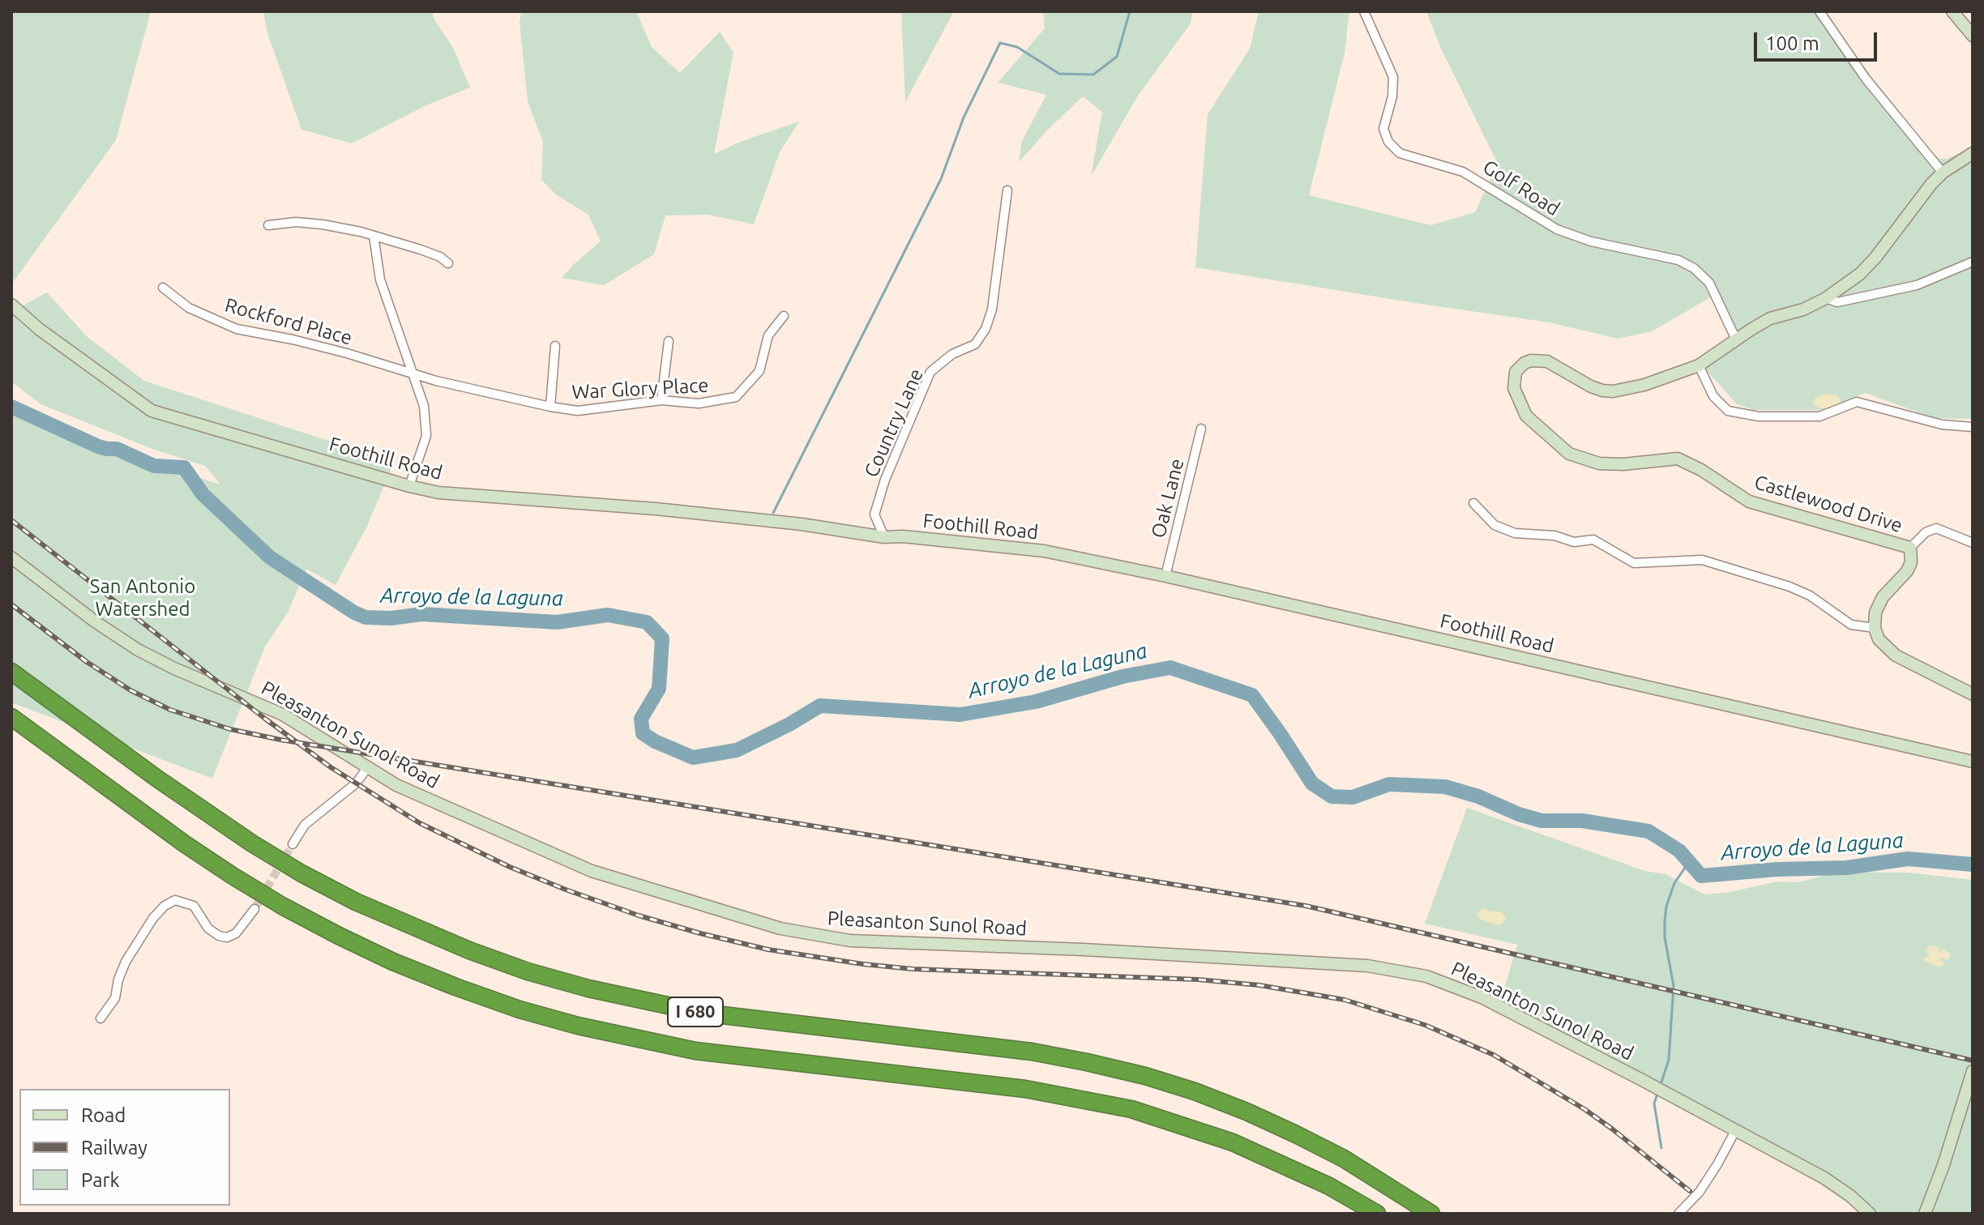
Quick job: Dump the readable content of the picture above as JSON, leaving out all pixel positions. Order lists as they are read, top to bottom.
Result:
{
  "streets": {
    "highway": ["I 680"],
    "street": [
      "Golf Road",
      "Rockford Place",
      "War Glory Place",
      "Country Lane",
      "Foothill Road",
      "Oak Lane",
      "Castlewood Drive",
      "Pleasanton Sunol Road"
    ]
  },
  "crossings": [
    ["Golf Road", "Castlewood Drive"],
    ["Rockford Place", "War Glory Place"],
    ["Country Lane", "Foothill Road"],
    ["Foothill Road", "Oak Lane"]
  ],
  "water": ["Arroyo de la Laguna"],
  "parks": ["San Antonio Watershed"],
  "legend": ["Road", "Railway", "Park"],
  "scale_bar": "100 m"
}
